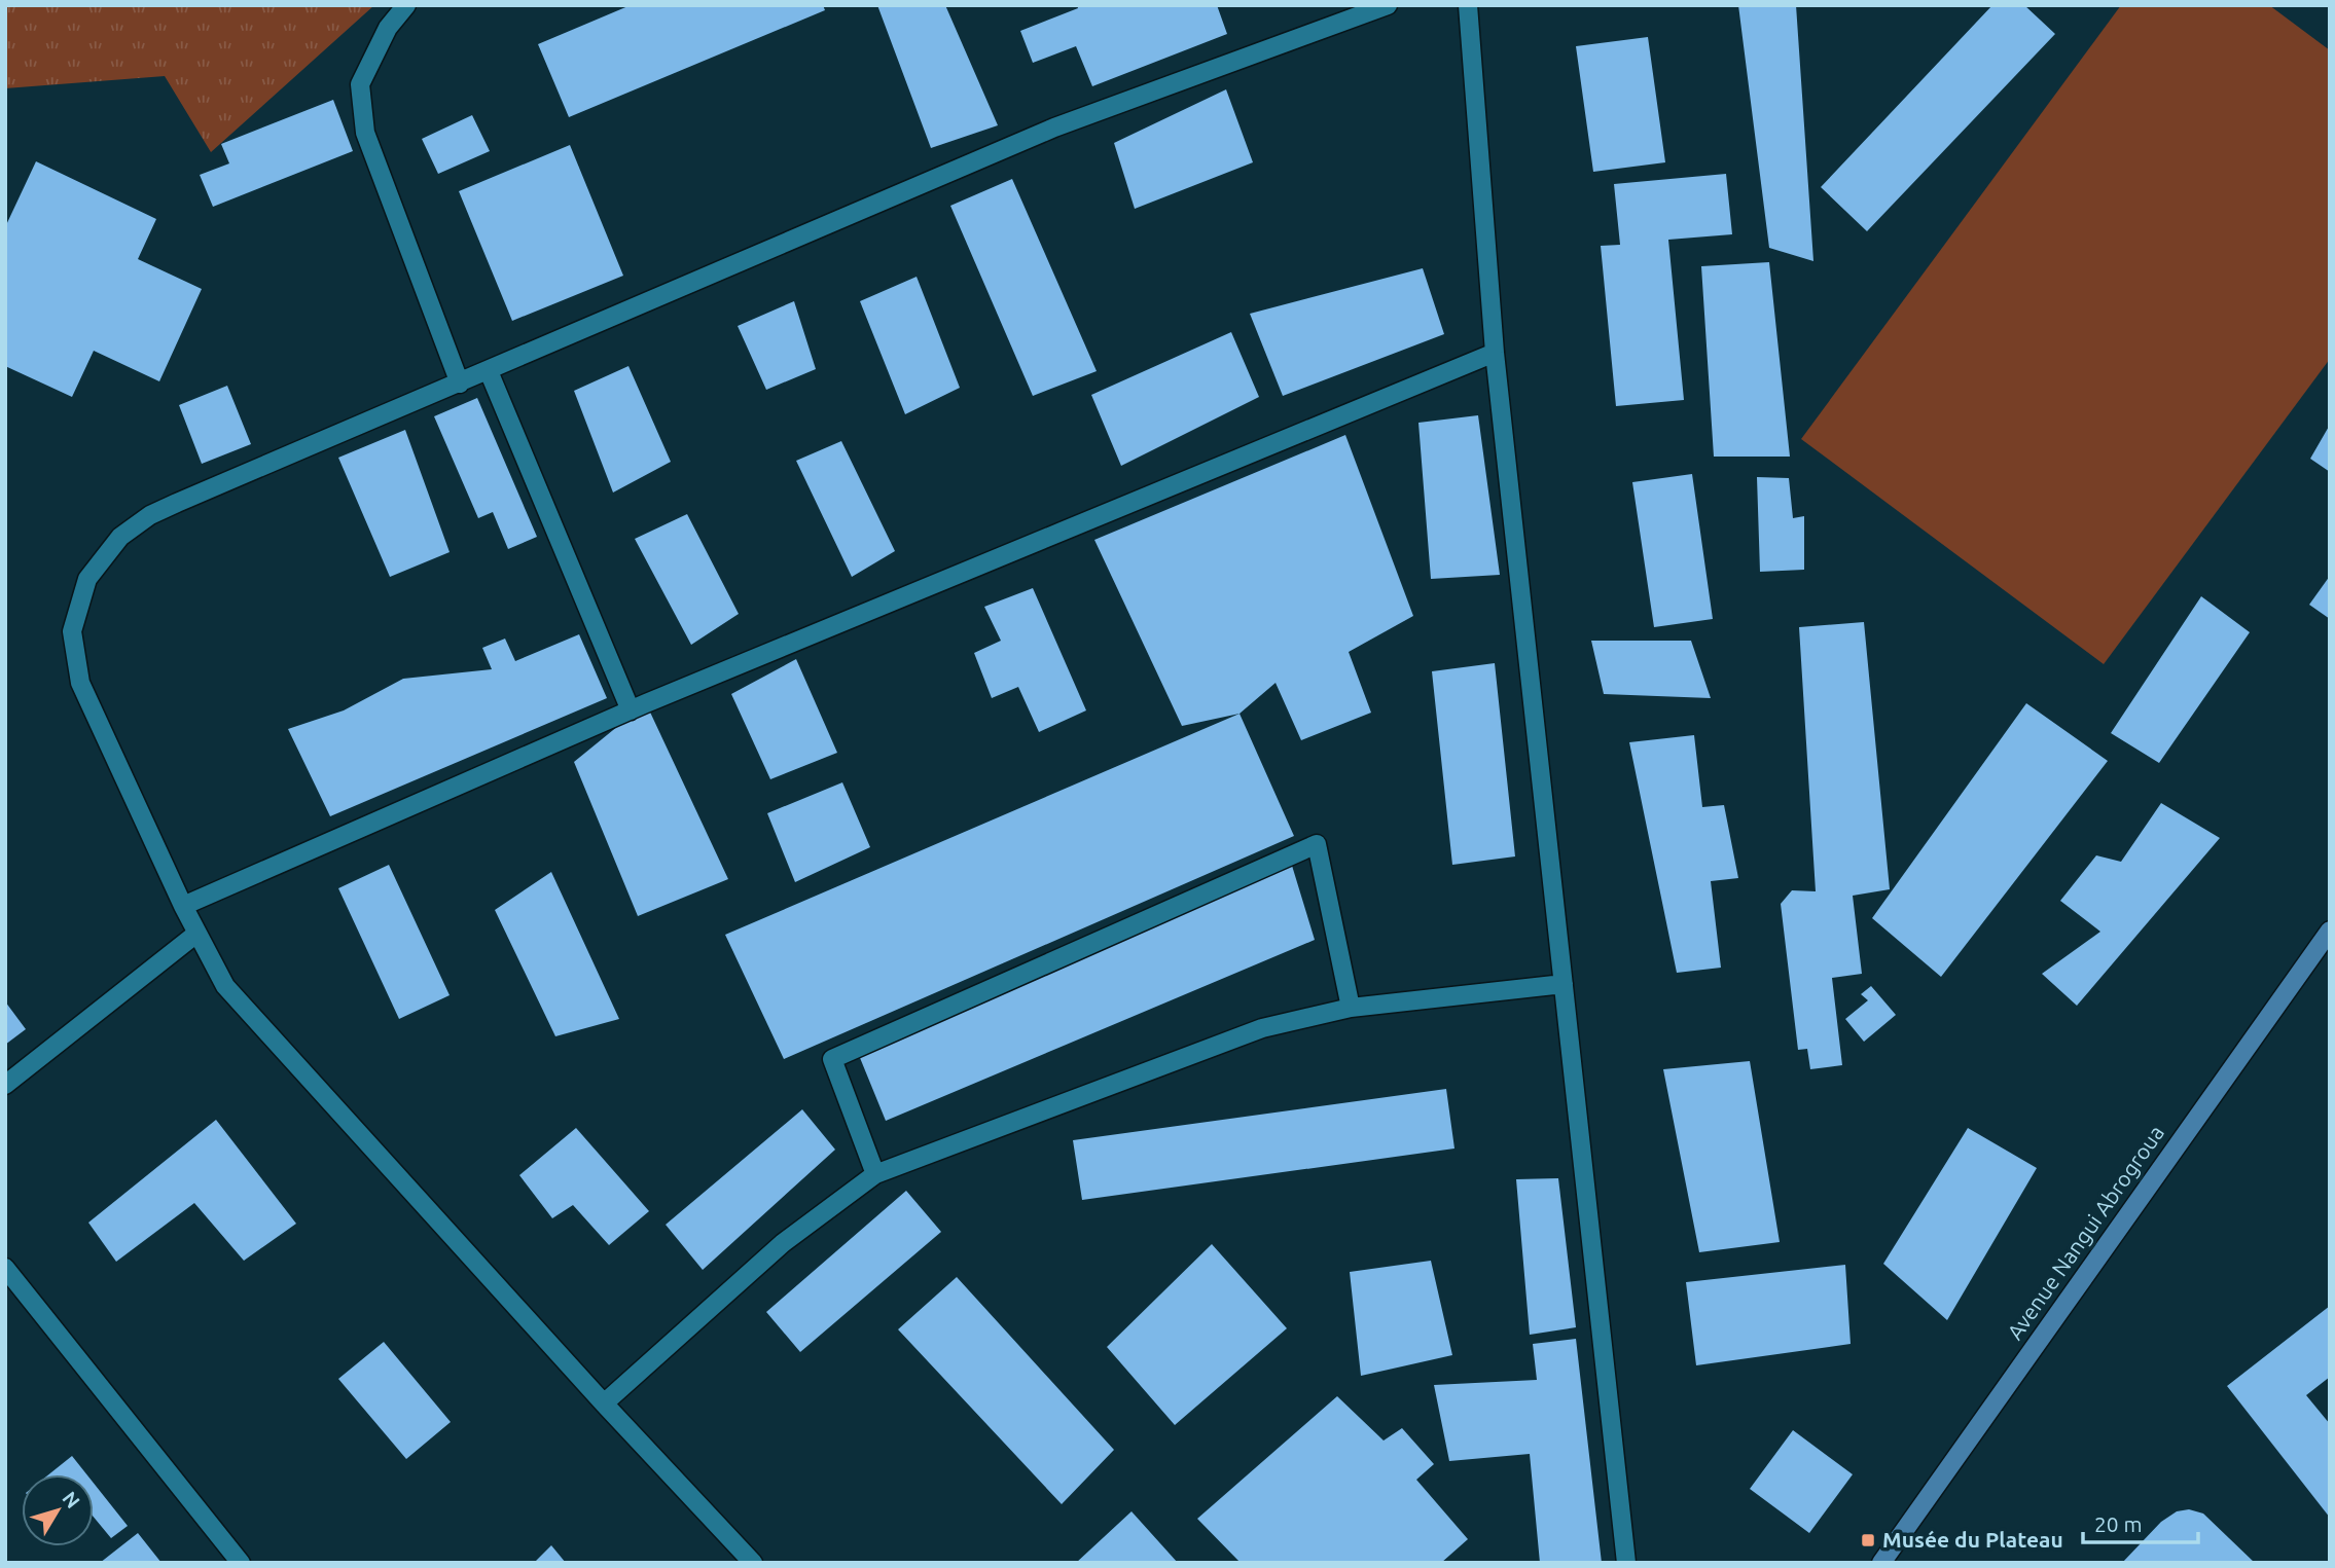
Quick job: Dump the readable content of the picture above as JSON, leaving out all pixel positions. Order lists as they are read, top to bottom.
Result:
{
  "streets": {
    "main road": ["Avenue Nangui Abrogroua"]
  },
  "places": {
    "transit": ["Musée du Plateau"]
  },
  "scale_bar": "20 m",
  "north": "top right"
}
